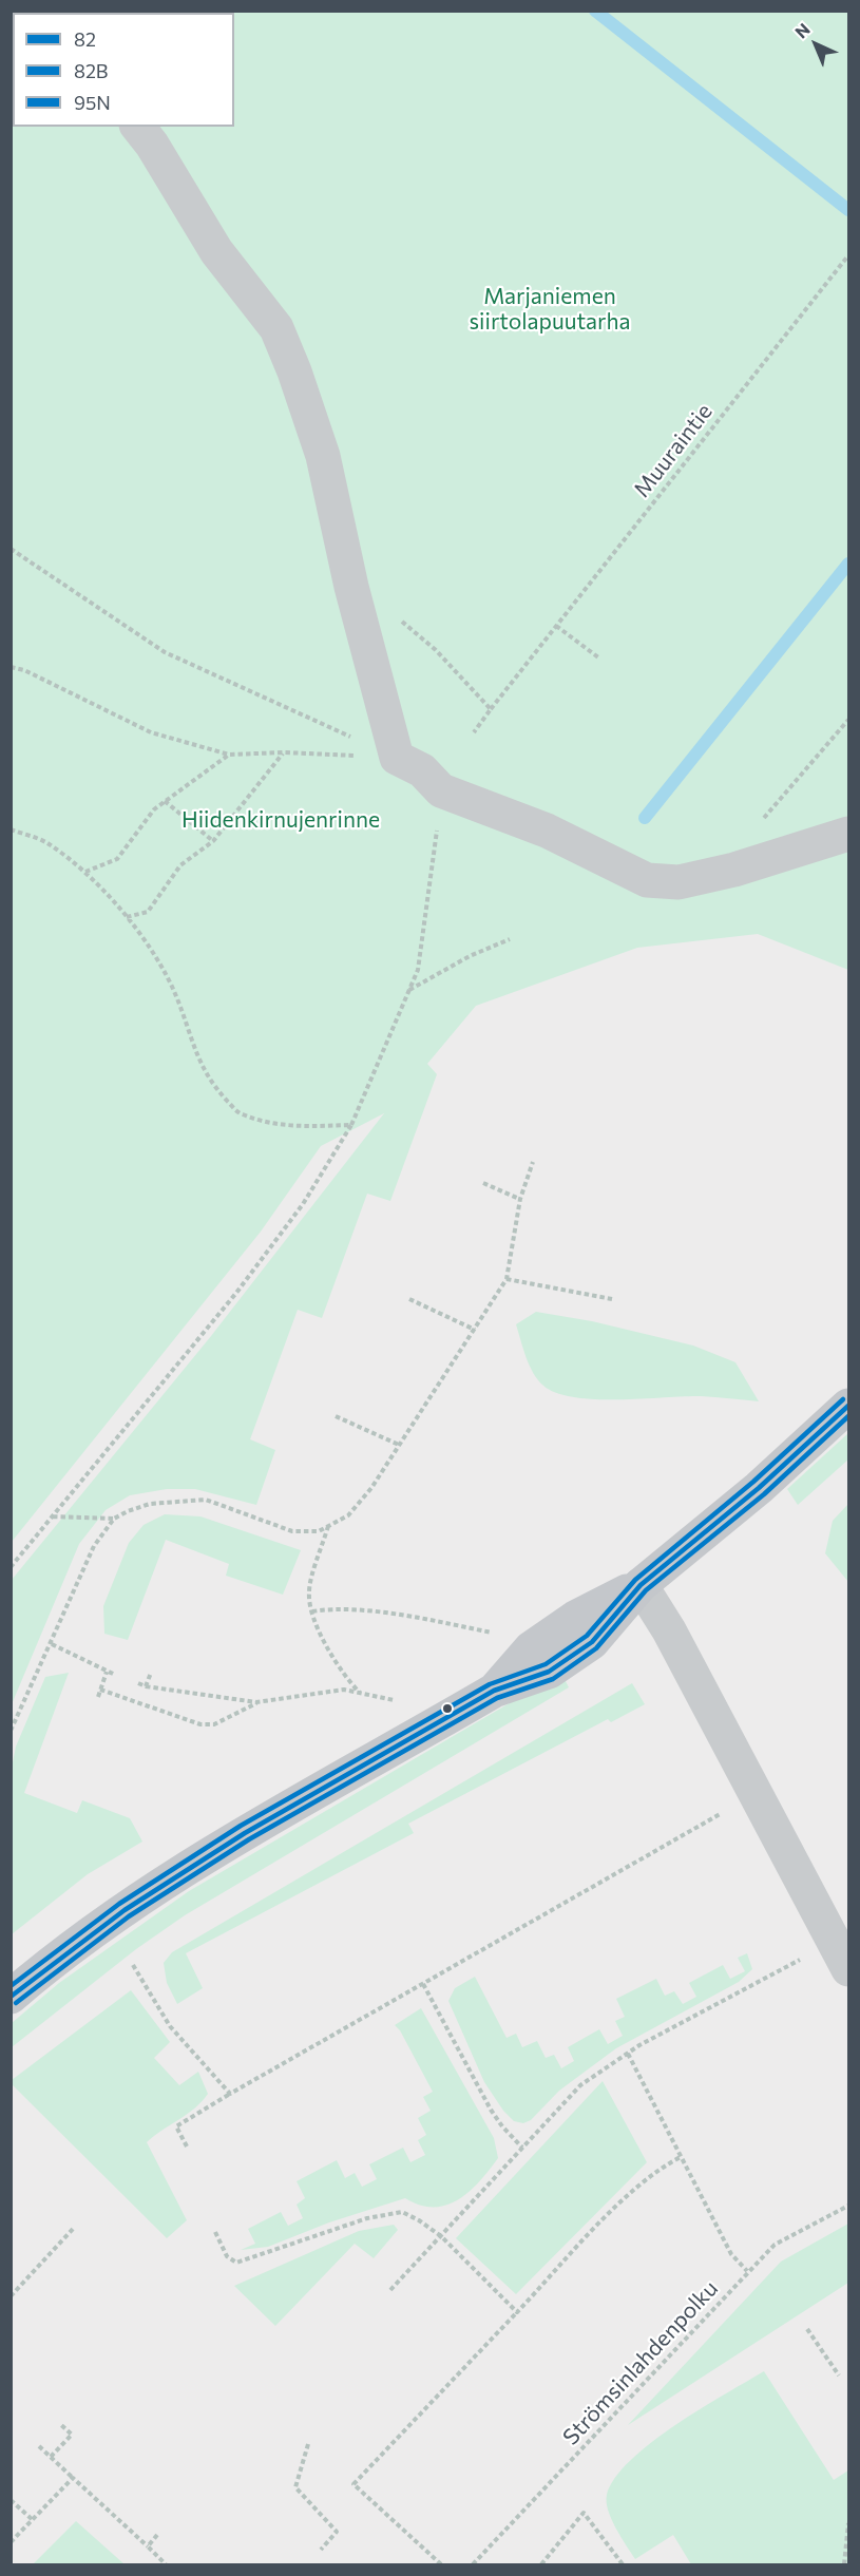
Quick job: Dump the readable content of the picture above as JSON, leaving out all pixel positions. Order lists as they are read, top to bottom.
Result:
{
  "streets": {
    "path": ["Muuraintie", "Strömsinlahdenpolku"]
  },
  "parks": ["Marjaniemen siirtolapuutarha", "Hiidenkirnujenrinne"],
  "lines": ["transit line 95N", "transit line 82", "transit line 82B"],
  "legend": ["82", "82B", "95N"],
  "north": "top left"
}
